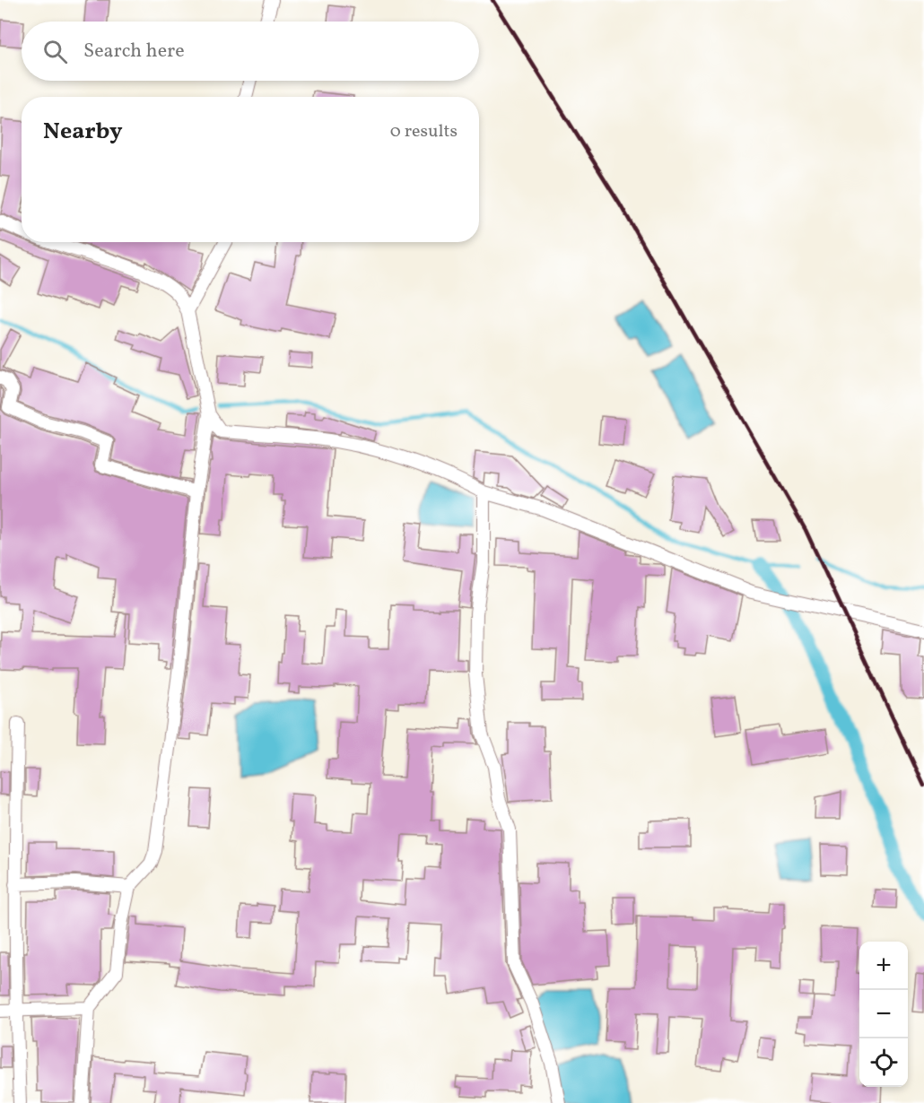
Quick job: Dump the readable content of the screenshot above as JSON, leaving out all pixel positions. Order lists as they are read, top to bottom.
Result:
{
  "page": {
    "search": "Search here",
    "heading": ["Nearby", "0 results"],
    "map_buttons": ["+", "−"]
  }
}
